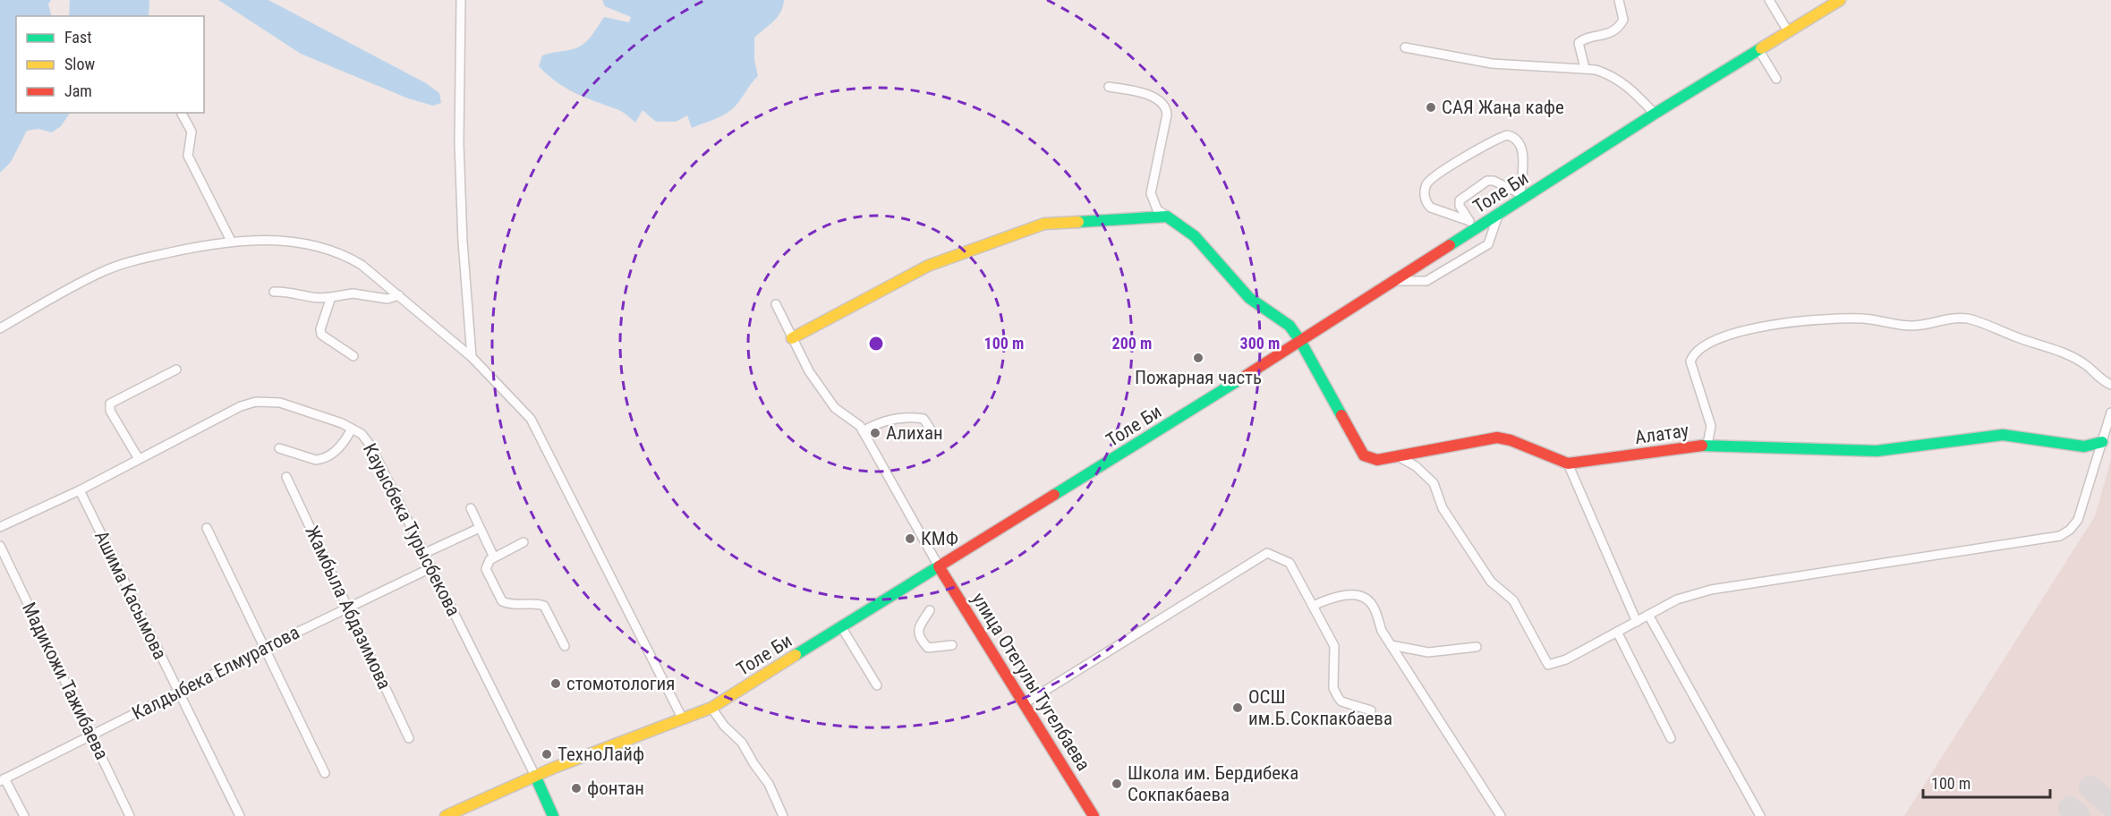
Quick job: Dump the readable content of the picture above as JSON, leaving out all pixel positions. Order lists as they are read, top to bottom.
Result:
{
  "streets": {
    "street": [
      "Толе Би",
      "Алатау",
      "Кауысбека Турысбекова",
      "Ашима Касымова",
      "Жамбыла Абдазимова",
      "Калдыбека Елмуратова",
      "Мадикожи Тажибаева",
      "улица Отегулы Тугелбаева"
    ]
  },
  "crossings": [
    ["Толе Би", "Алатау"],
    ["Толе Би", "Кауысбека Турысбекова"],
    ["Толе Би", "улица Отегулы Тугелбаева"],
    ["Кауысбека Турысбекова", "Ашима Касымова"],
    ["Кауысбека Турысбекова", "Калдыбека Елмуратова"],
    ["Ашима Касымова", "Калдыбека Елмуратова"],
    ["Жамбыла Абдазимова", "Калдыбека Елмуратова"],
    ["Калдыбека Елмуратова", "Мадикожи Тажибаева"]
  ],
  "places": [
    "САЯ Жаңа кафе",
    "Пожарная часть",
    "Алихан",
    "КМФ",
    "стомотология",
    "ОСШ им.Б.Сокпакбаева",
    "ТехноЛайф",
    "Школа им. Бердибека Сокпакбаева",
    "фонтан"
  ],
  "legend": ["Fast", "Slow", "Jam"],
  "scale_bar": "100 m",
  "rings": ["100 m", "200 m", "300 m"]
}
